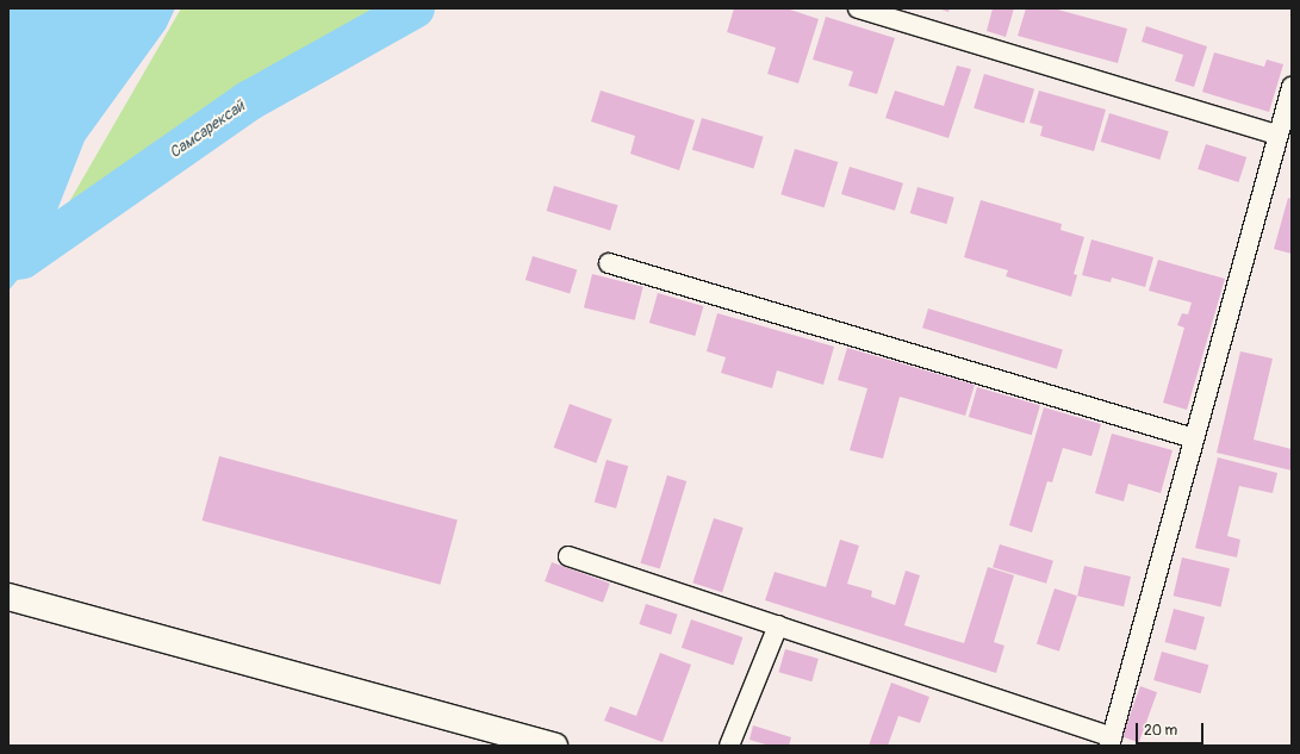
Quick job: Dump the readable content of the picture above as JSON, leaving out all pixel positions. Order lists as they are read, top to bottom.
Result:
{
  "water": ["Самсарексай"],
  "scale_bar": "20 m"
}
